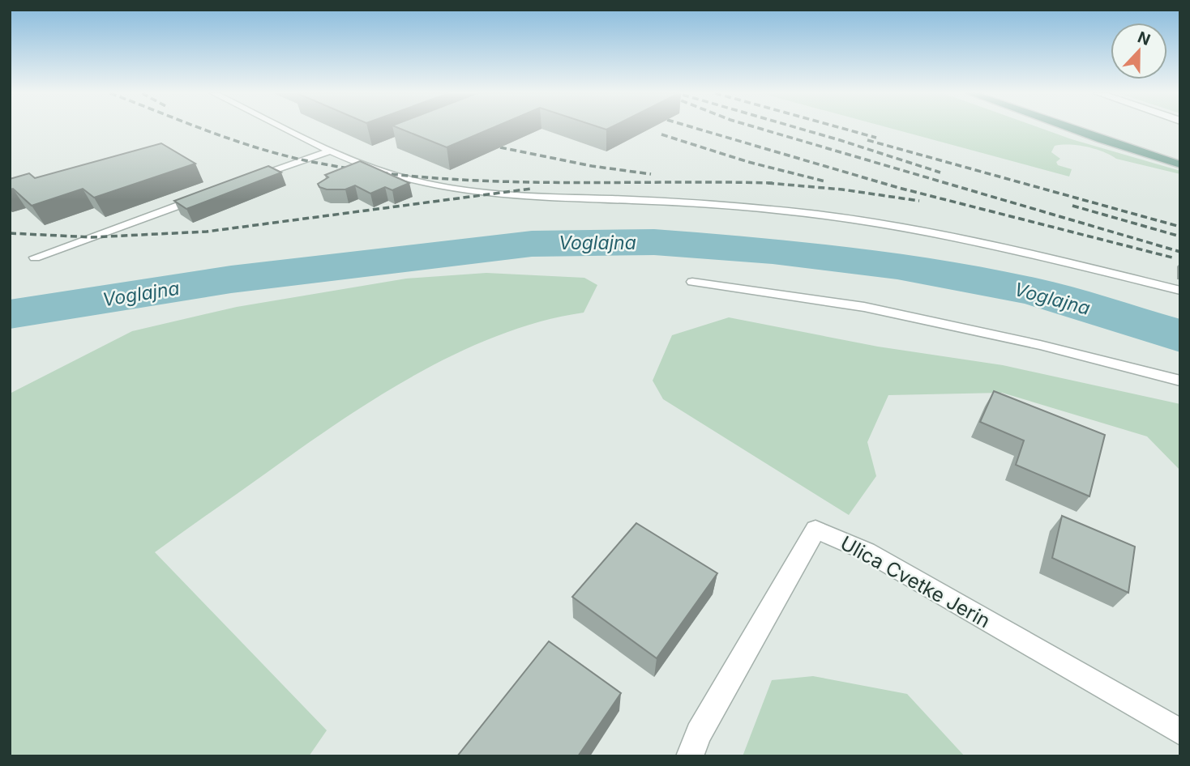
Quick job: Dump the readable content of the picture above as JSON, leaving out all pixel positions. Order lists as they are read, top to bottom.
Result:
{
  "streets": {
    "street": ["Ulica Cvetke Jerin"]
  },
  "water": ["Voglajna"],
  "north": "top"
}
